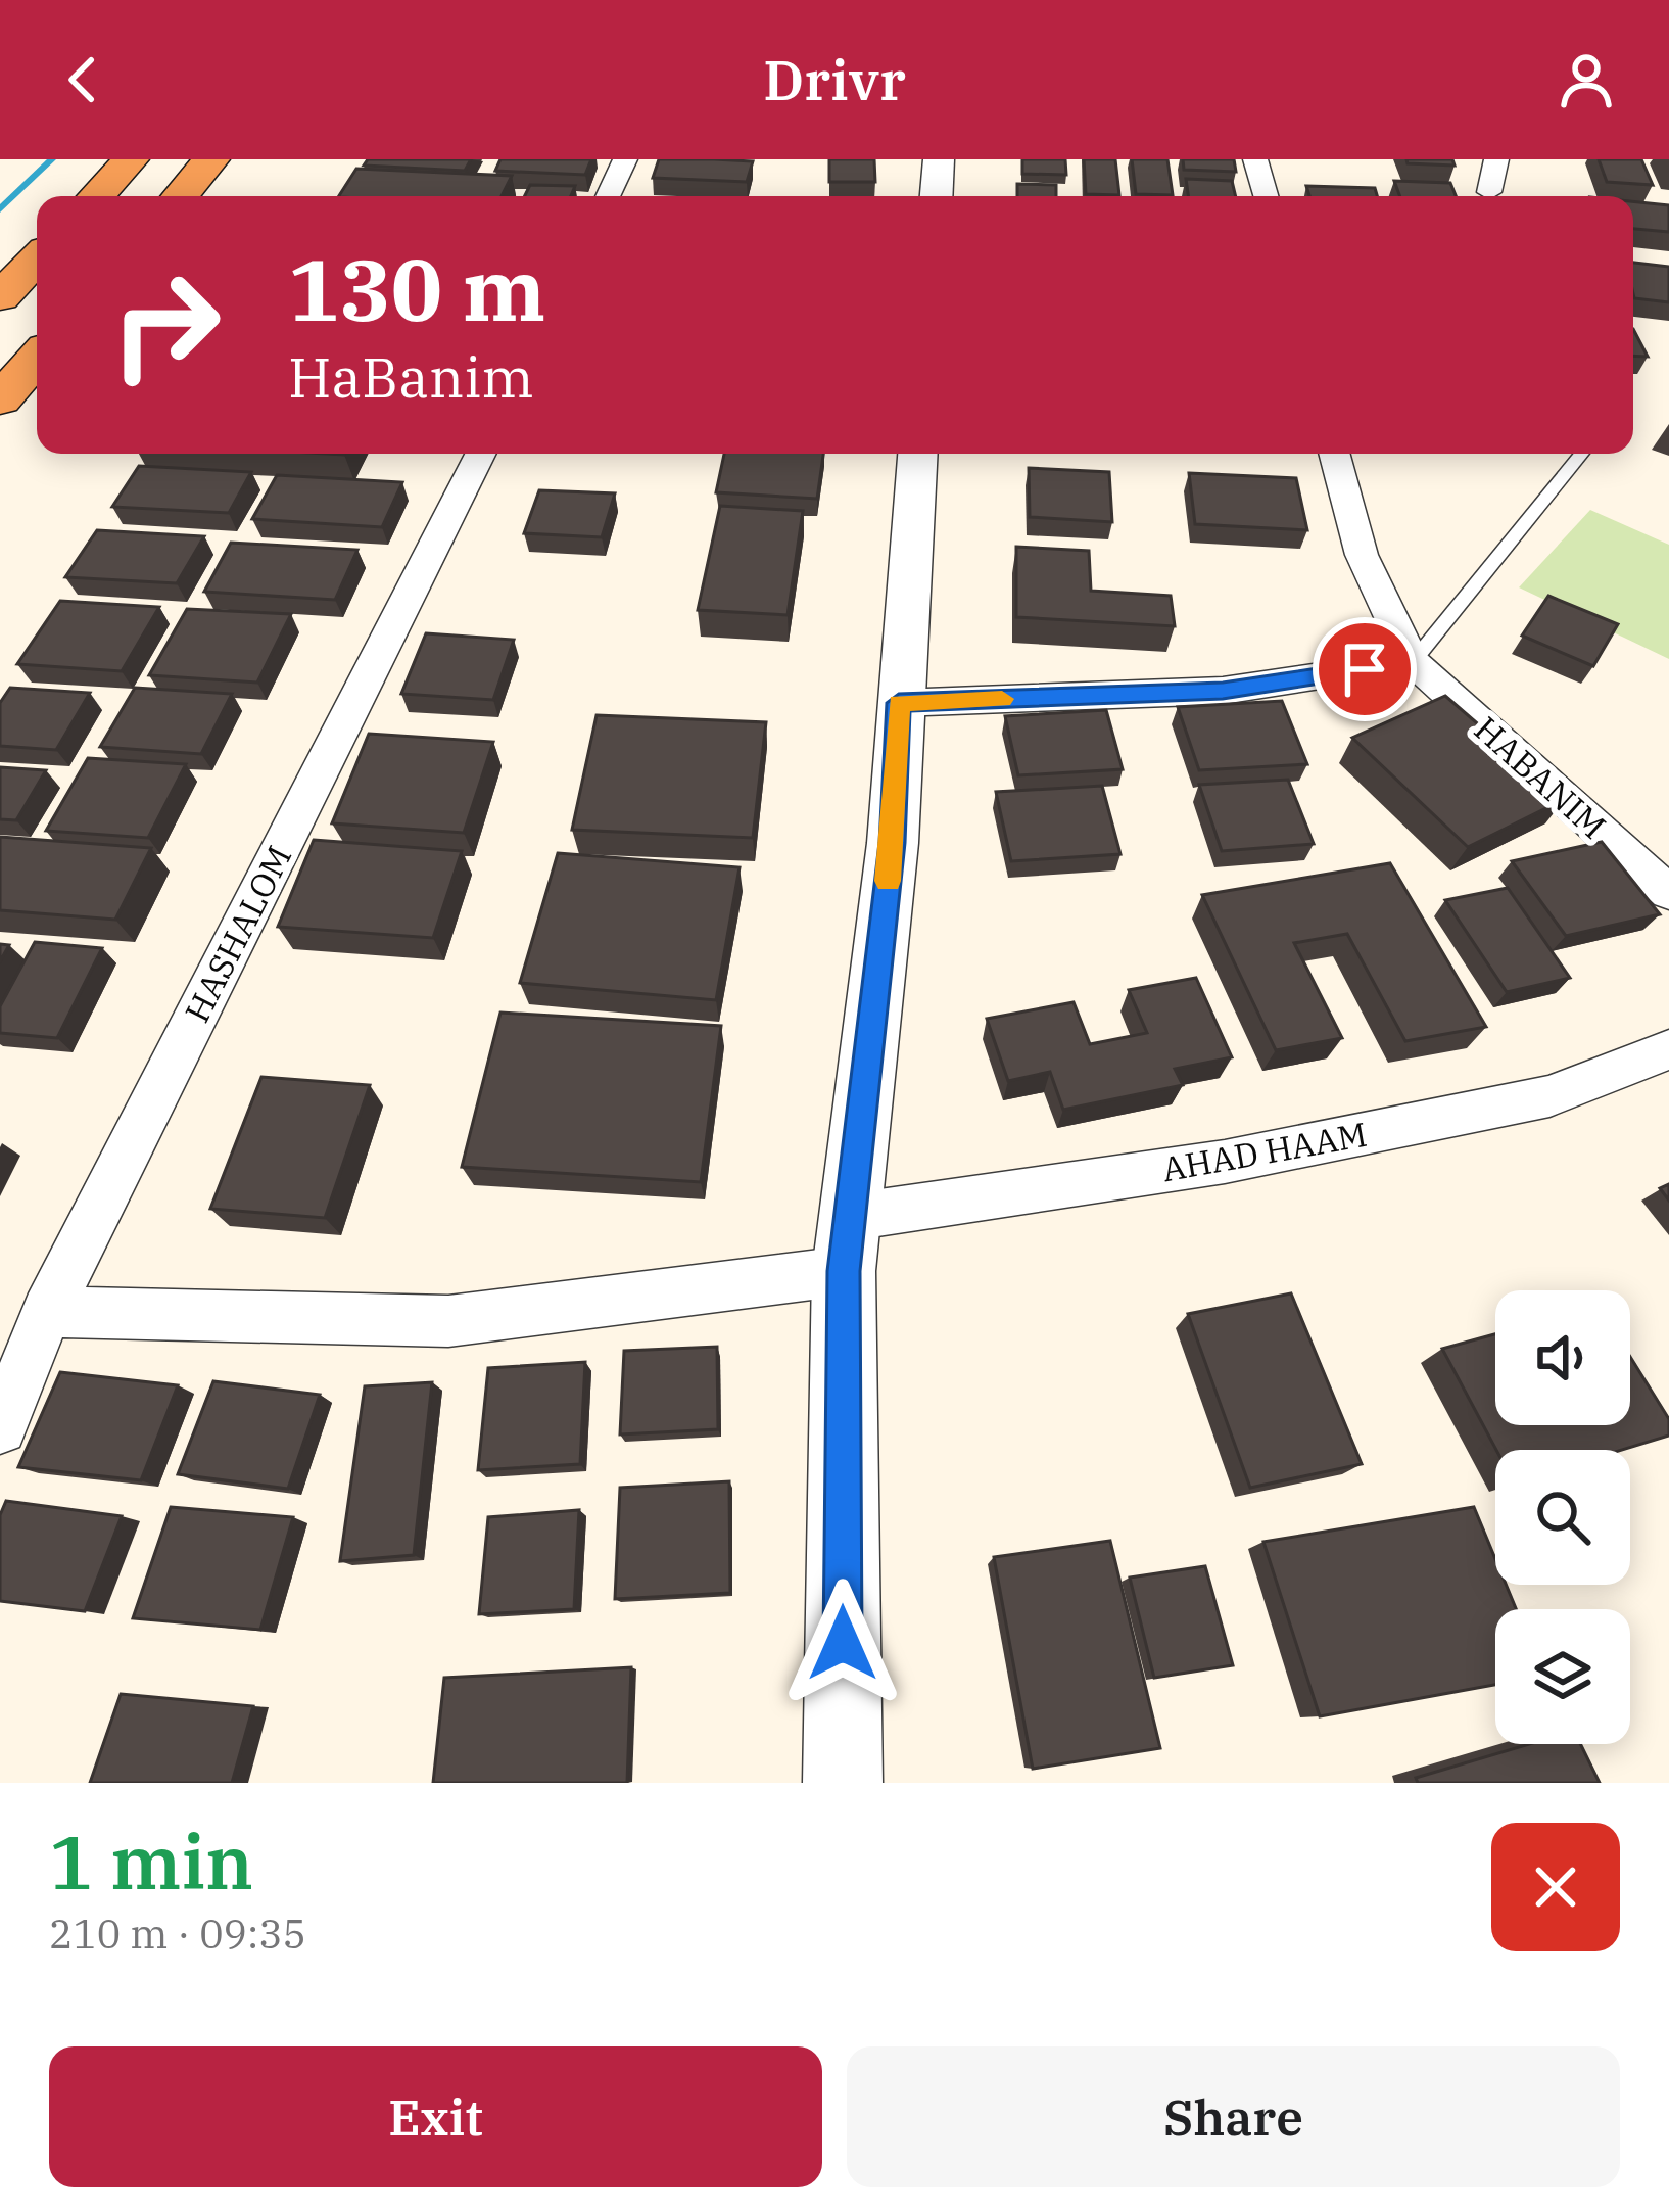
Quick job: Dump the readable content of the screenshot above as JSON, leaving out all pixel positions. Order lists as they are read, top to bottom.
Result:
{
  "streets": {
    "street": ["HABANIM", "HASHALOM", "AHAD HAAM"]
  },
  "crossings": [
    ["HASHALOM", "AHAD HAAM"]
  ],
  "page": {
    "header": "Drivr",
    "turn": ["130 m", "HaBanim"],
    "heading": ["1 min", "210 m · 09:35"],
    "buttons": ["Exit", "Share"]
  }
}
